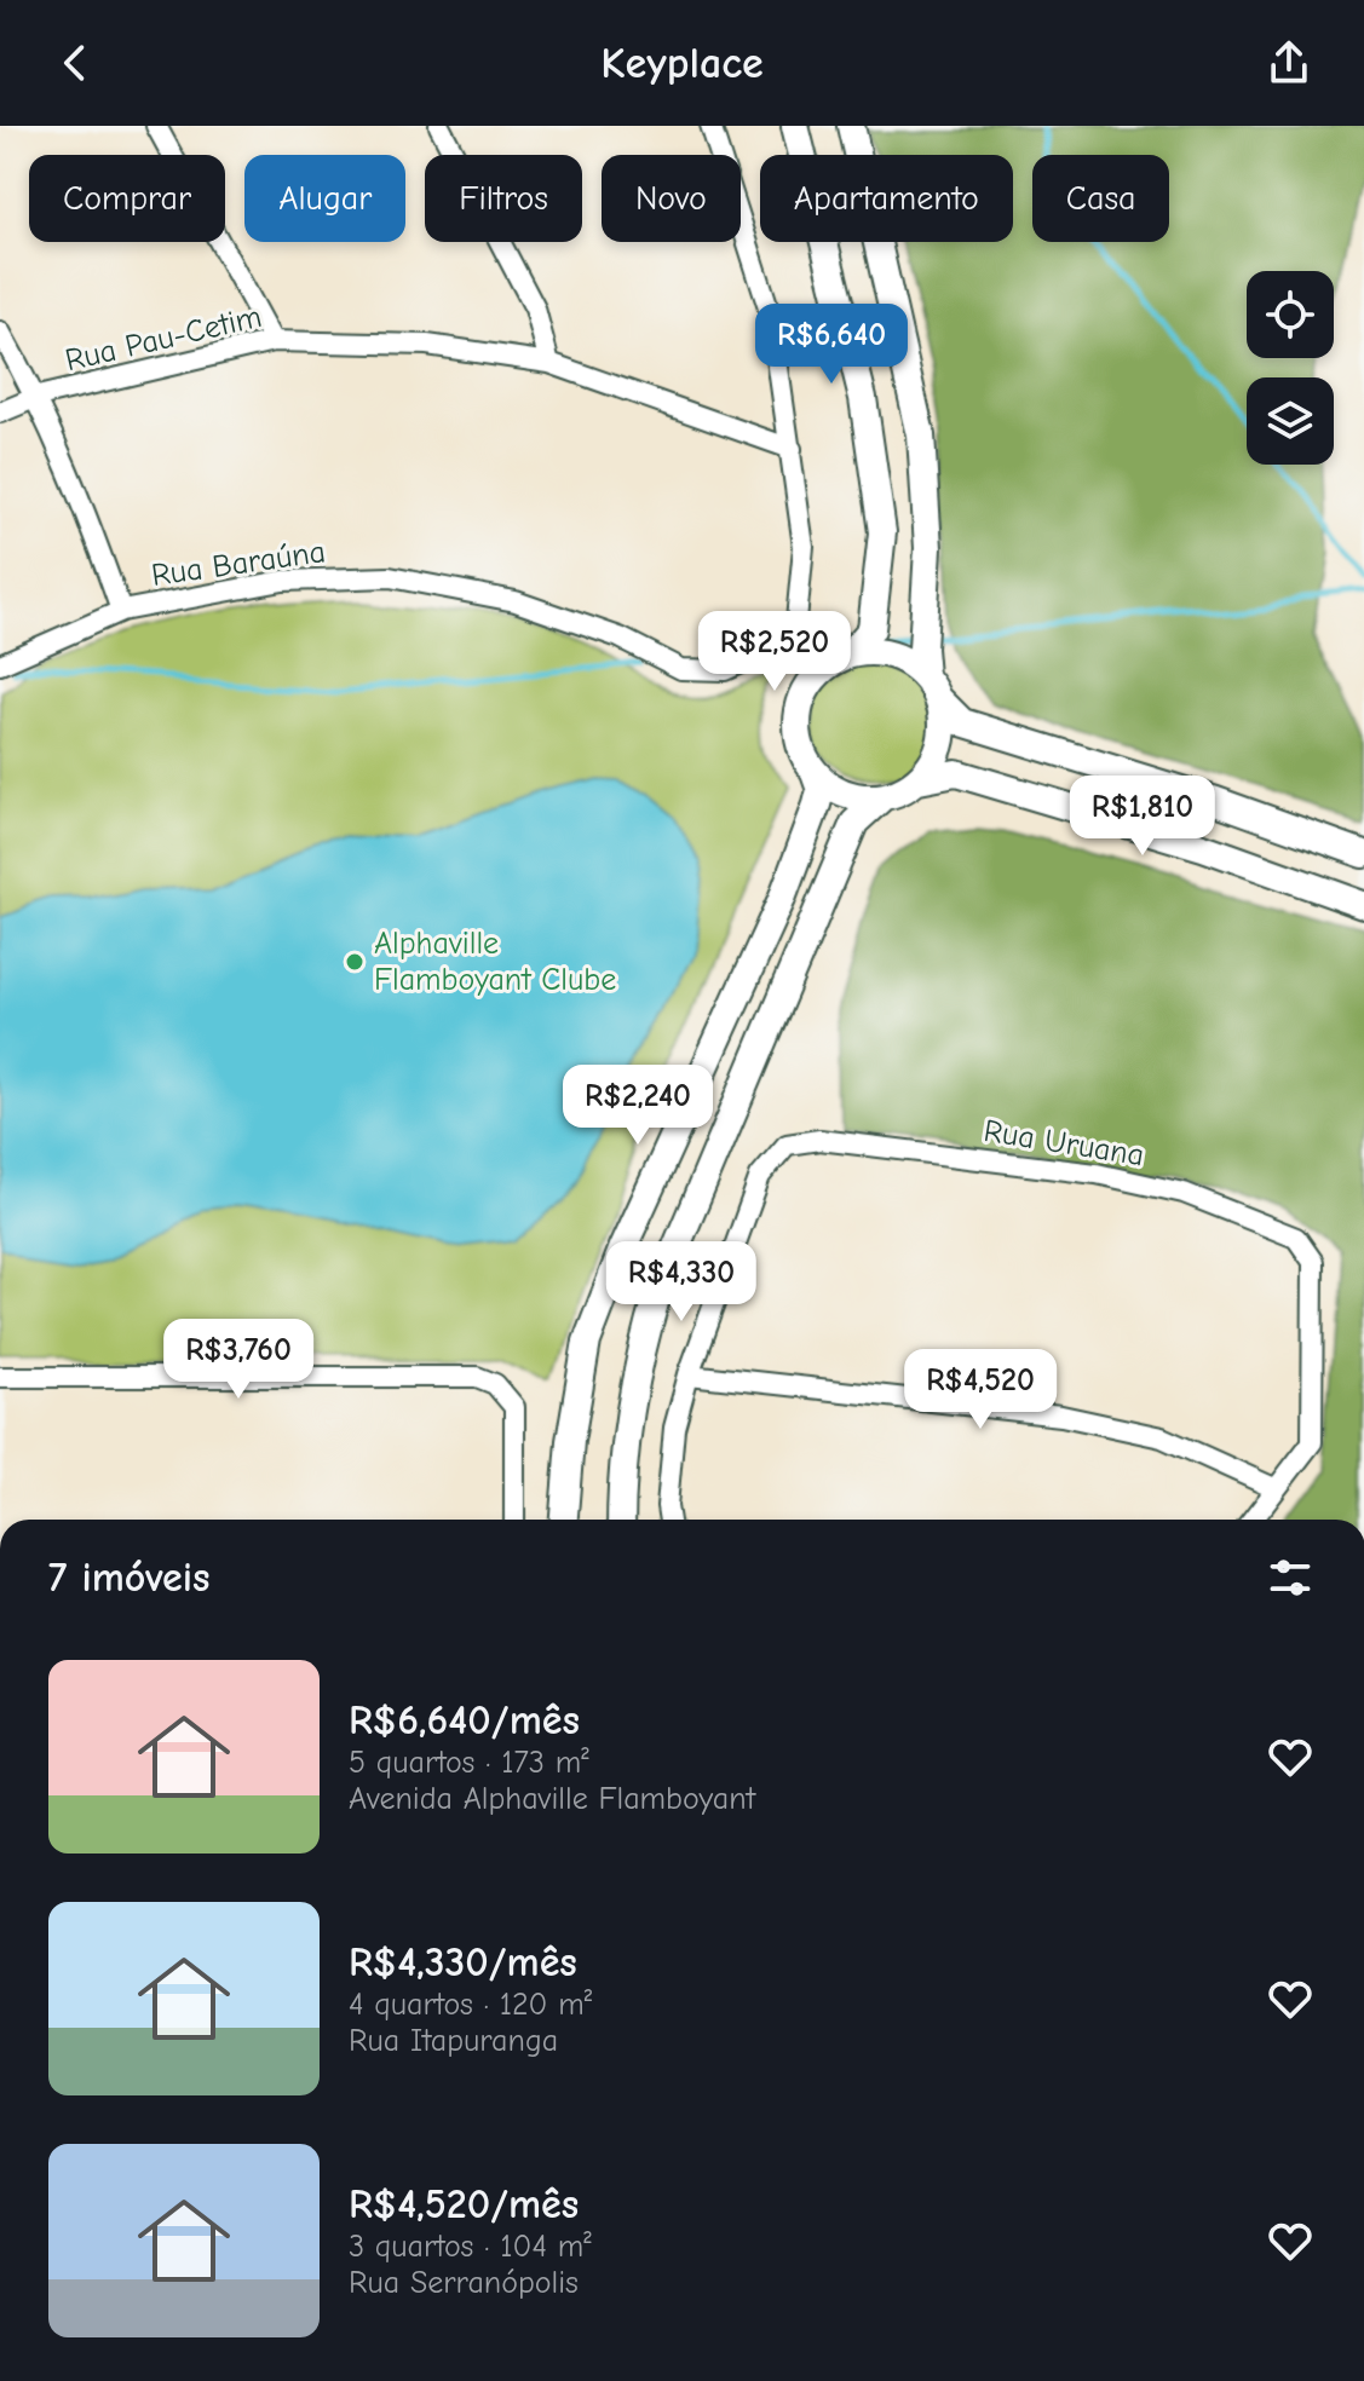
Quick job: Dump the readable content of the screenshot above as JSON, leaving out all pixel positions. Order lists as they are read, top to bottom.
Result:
{
  "streets": {
    "street": ["Rua Pau-Cetim", "Rua Baraúna", "Rua Uruana"]
  },
  "crossings": [
    ["Rua Pau-Cetim", "Rua Baraúna"]
  ],
  "places": ["Alphaville Flamboyant Clube"],
  "page": {
    "header": "Keyplace",
    "chip": [
      "Comprar",
      "Alugar",
      "Filtros",
      "Novo",
      "Apartamento",
      "Casa"
    ],
    "price": [
      "R$6,640",
      "R$2,520",
      "R$1,810",
      "R$2,240",
      "R$4,330",
      "R$3,760",
      "R$4,520"
    ],
    "heading": "7 imóveis",
    "list": [
      {
        "name": "R$6,640/mês",
        "note": "5 quartos · 173 m² · Avenida Alphaville Flamboyant"
      },
      {
        "name": "R$4,330/mês",
        "note": "4 quartos · 120 m² · Rua Itapuranga"
      },
      {
        "name": "R$4,520/mês",
        "note": "3 quartos · 104 m² · Rua Serranópolis"
      }
    ]
  }
}
